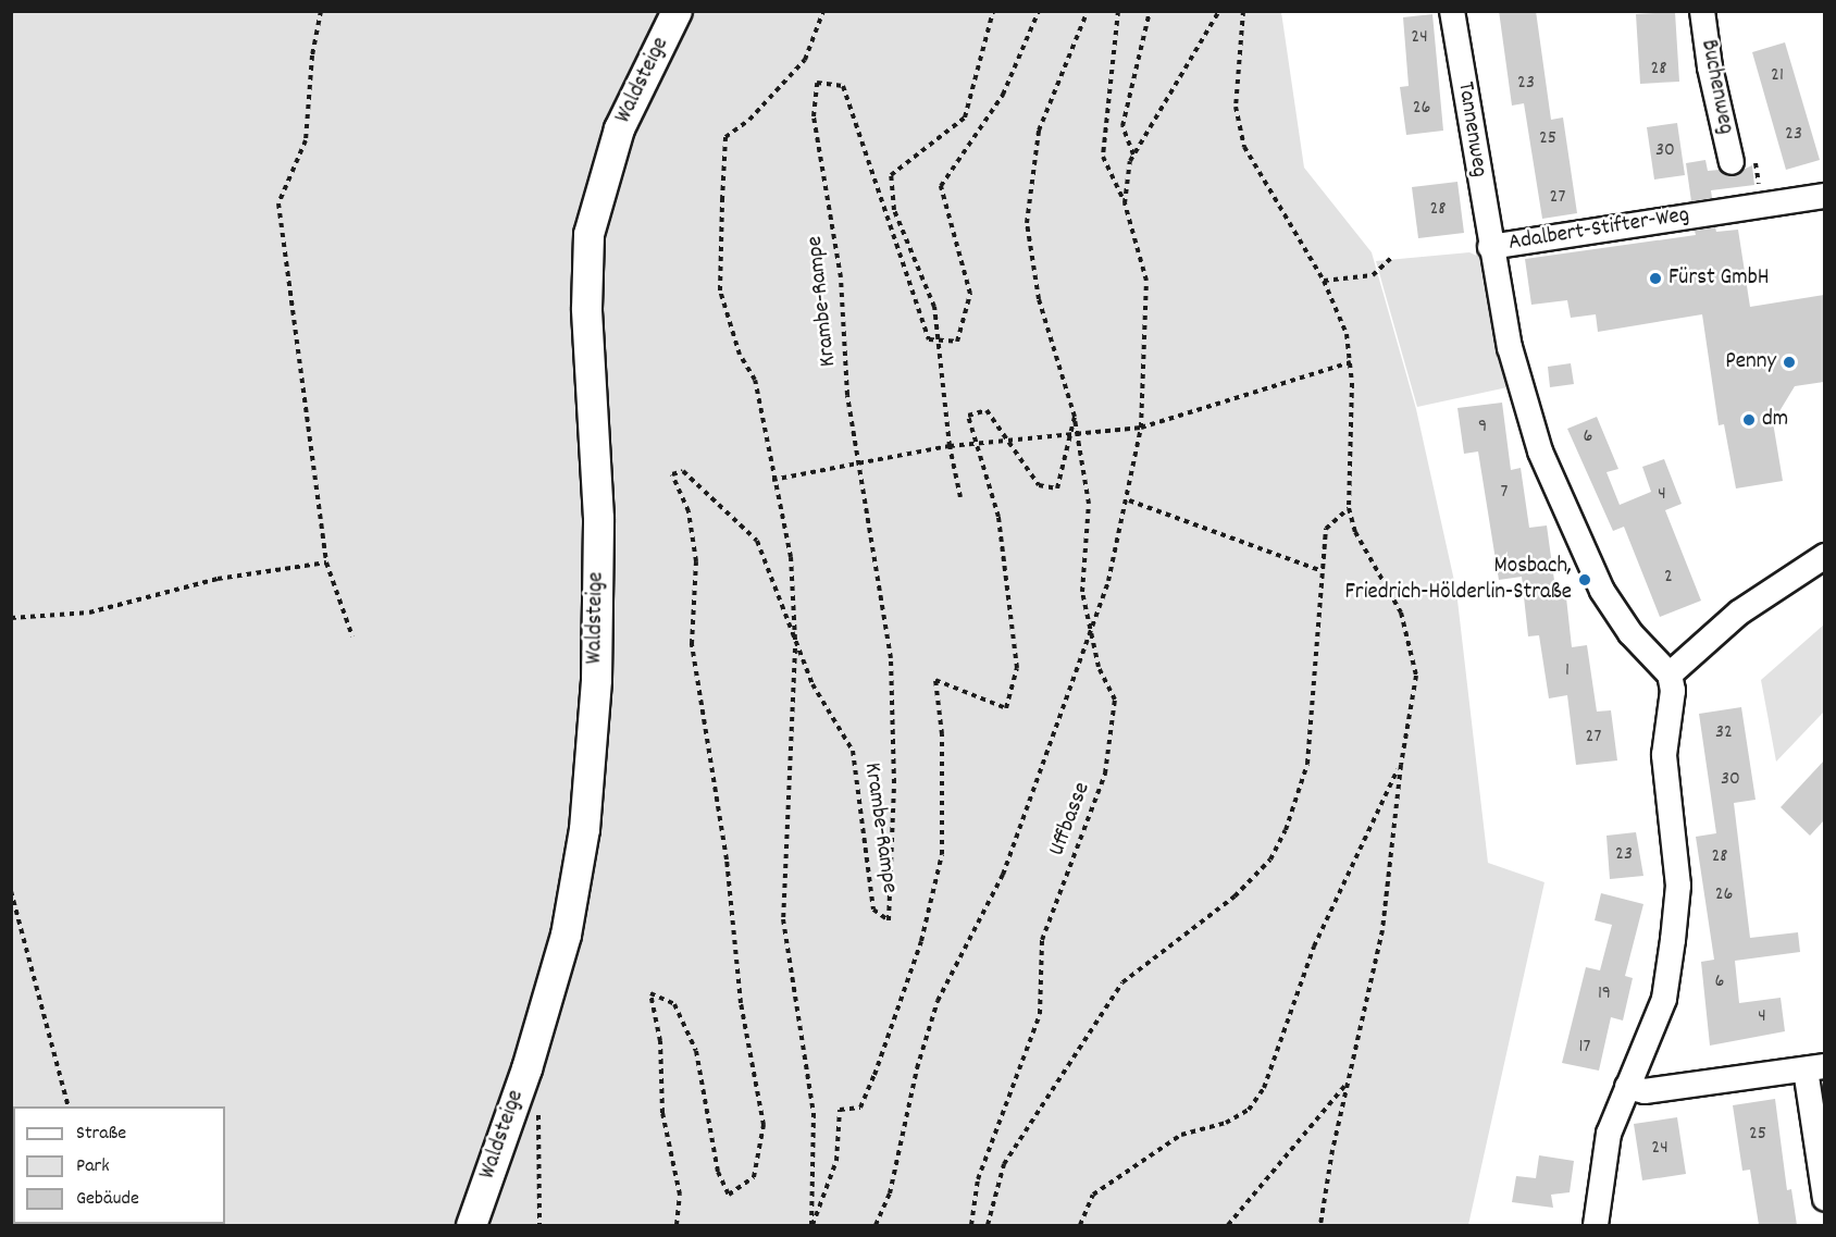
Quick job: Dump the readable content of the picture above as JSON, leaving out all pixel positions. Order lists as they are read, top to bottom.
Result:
{
  "streets": {
    "street": [
      "Waldsteige",
      "Buchenweg",
      "Tannenweg",
      "Adalbert-Stifter-Weg"
    ],
    "path": ["Krambe-Rampe", "Uffbasse"]
  },
  "crossings": [
    ["Tannenweg", "Adalbert-Stifter-Weg"]
  ],
  "places": [
    "Fürst GmbH",
    "Penny",
    "dm",
    "Mosbach, Friedrich-Hölderlin-Straße"
  ],
  "house_numbers": [
    "24",
    "28",
    "21",
    "23",
    "26",
    "23",
    "25",
    "30",
    "27",
    "28",
    "9",
    "6",
    "7",
    "4",
    "2",
    "1",
    "32",
    "27",
    "30",
    "23",
    "28",
    "26",
    "6",
    "19",
    "4",
    "17",
    "25",
    "24"
  ],
  "legend": ["Straße", "Park", "Gebäude"]
}
